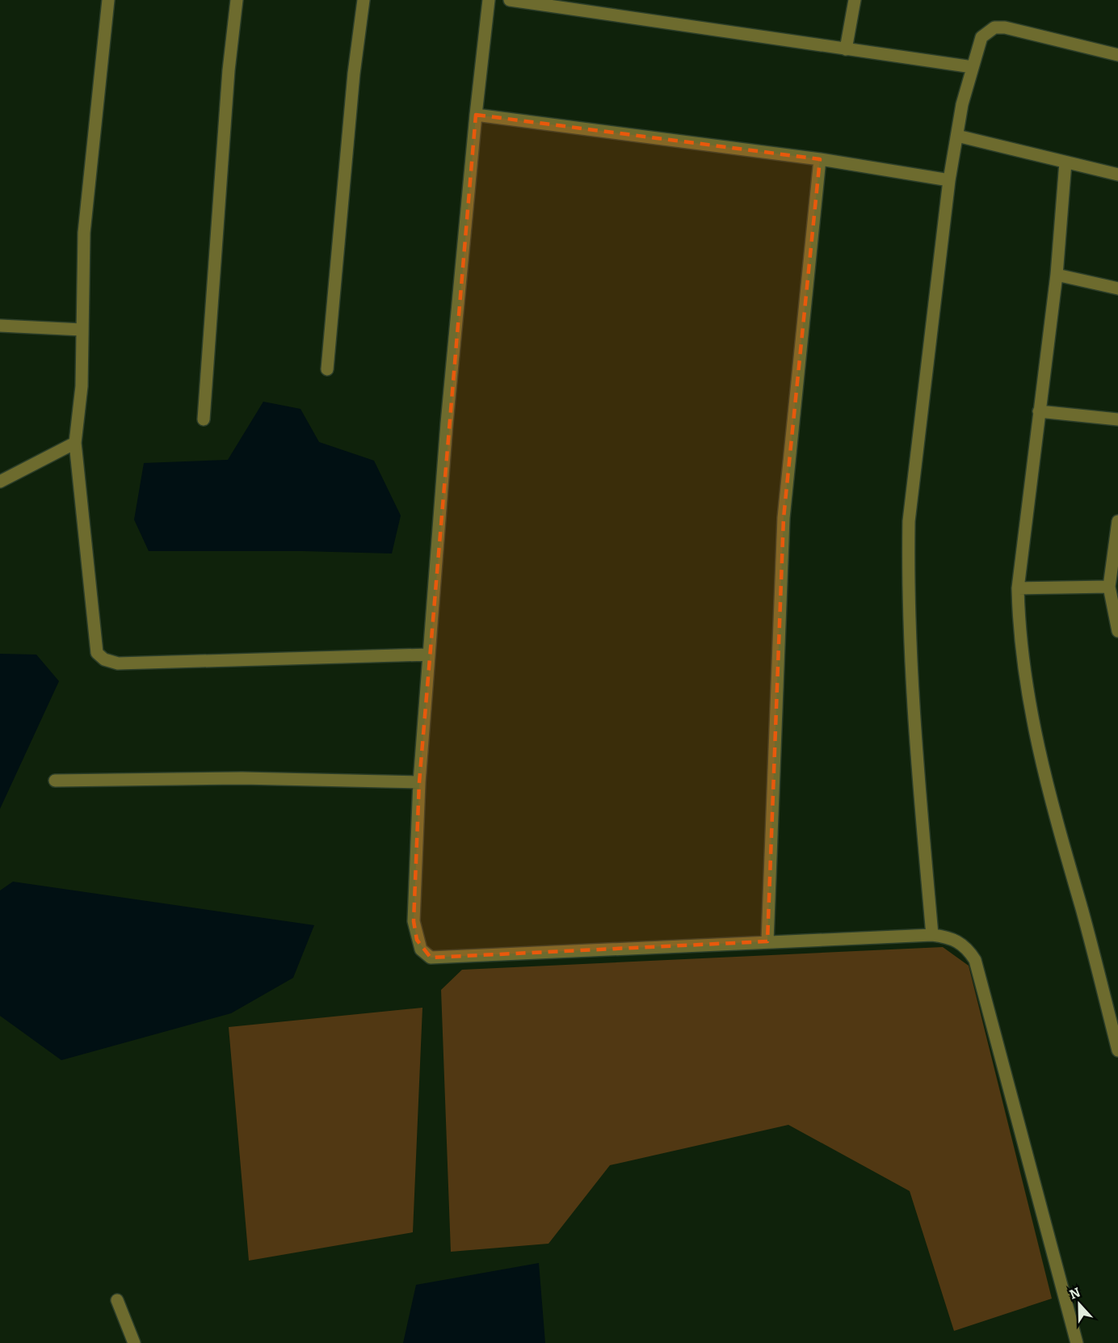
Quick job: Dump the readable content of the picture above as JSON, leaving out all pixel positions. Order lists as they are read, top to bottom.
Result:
{
  "north": "top"
}
